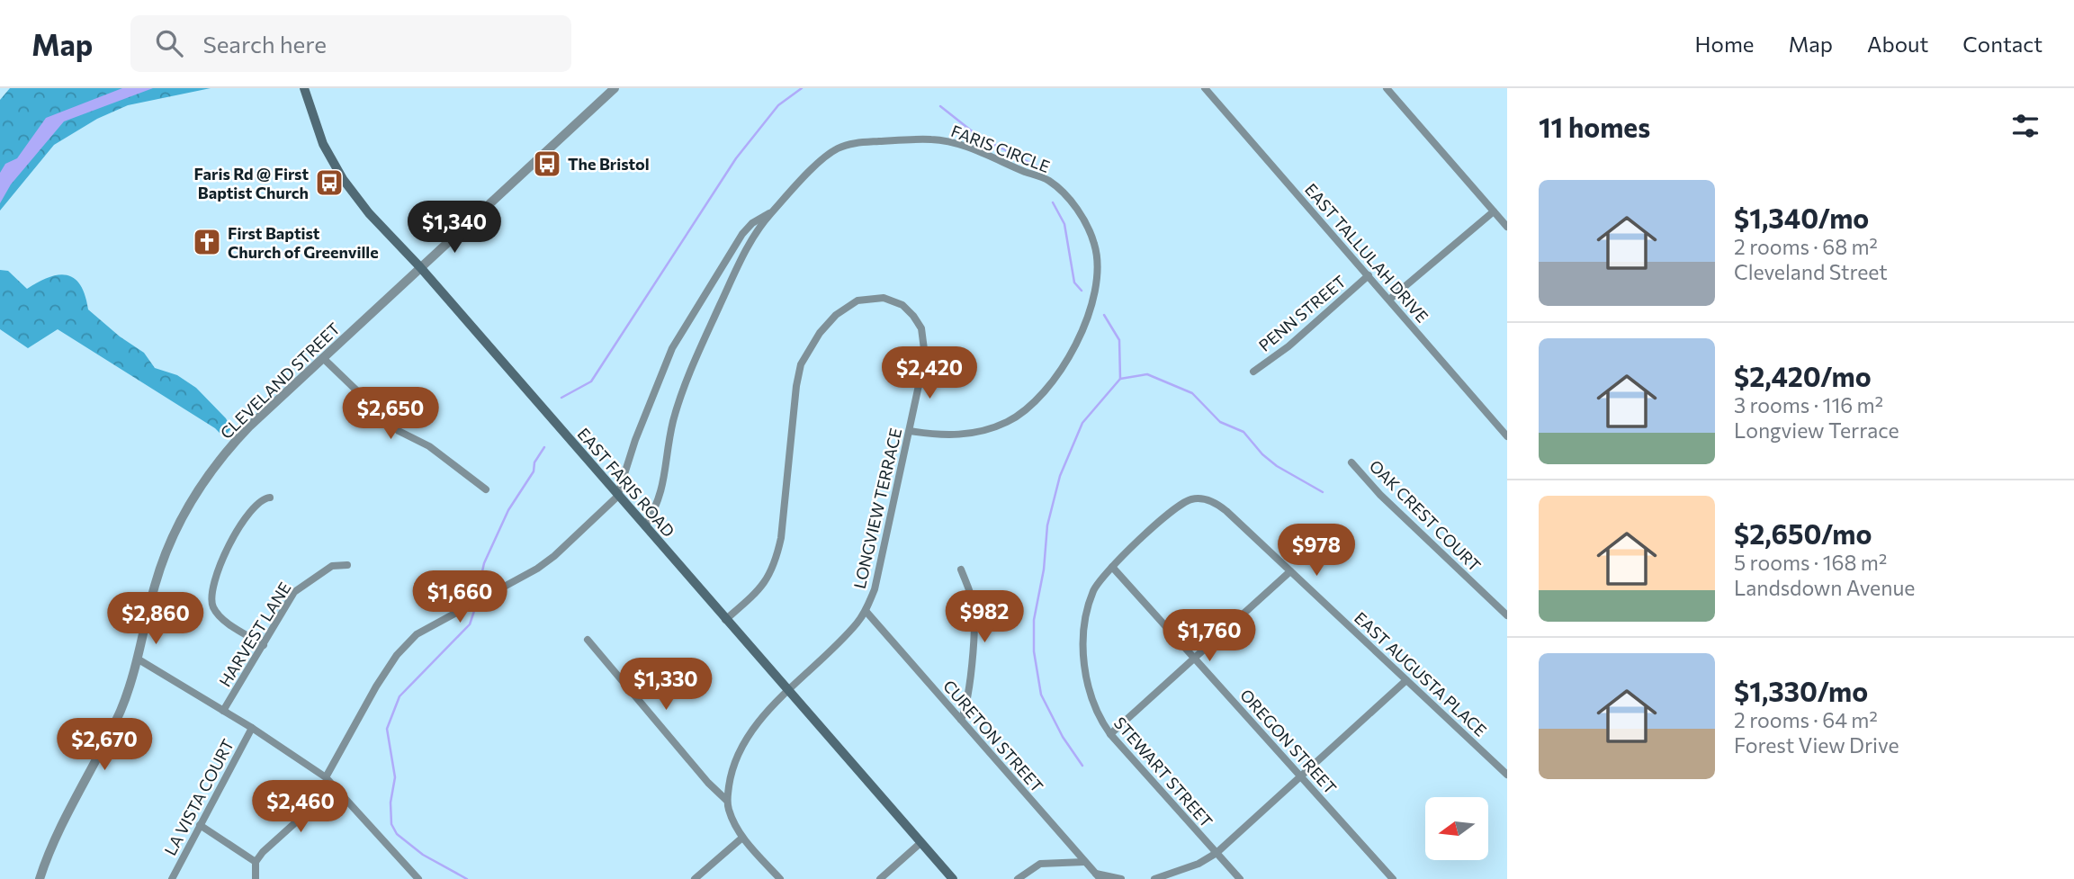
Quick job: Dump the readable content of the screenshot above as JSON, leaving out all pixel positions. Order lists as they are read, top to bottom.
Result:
{
  "streets": {
    "main road": ["EAST FARIS ROAD"],
    "street": [
      "FARIS CIRCLE",
      "EAST TALLULAH DRIVE",
      "PENN STREET",
      "CLEVELAND STREET",
      "LONGVIEW TERRACE",
      "OAK CREST COURT",
      "HARVEST LANE",
      "EAST AUGUSTA PLACE",
      "CURETON STREET",
      "OREGON STREET",
      "STEWART STREET",
      "LA VISTA COURT"
    ]
  },
  "crossings": [
    ["FARIS CIRCLE", "EAST FARIS ROAD"],
    ["FARIS CIRCLE", "LONGVIEW TERRACE"],
    ["EAST TALLULAH DRIVE", "PENN STREET"],
    ["CLEVELAND STREET", "EAST FARIS ROAD"],
    ["EAST FARIS ROAD", "LONGVIEW TERRACE"],
    ["LONGVIEW TERRACE", "CURETON STREET"],
    ["EAST AUGUSTA PLACE", "OREGON STREET"],
    ["EAST AUGUSTA PLACE", "STEWART STREET"],
    ["OREGON STREET", "STEWART STREET"]
  ],
  "places": {
    "bus stop": ["The Bristol", "Faris Rd @ First Baptist Church"],
    "church": ["First Baptist Church of Greenville"]
  },
  "north": "left",
  "page": {
    "header": "Map",
    "search": "Search here",
    "nav": [
      "Home",
      "Map",
      "About",
      "Contact"
    ],
    "heading": "11 homes",
    "list": [
      {
        "name": "$1,340/mo",
        "note": "2 rooms · 68 m² · Cleveland Street"
      },
      {
        "name": "$2,420/mo",
        "note": "3 rooms · 116 m² · Longview Terrace"
      },
      {
        "name": "$2,650/mo",
        "note": "5 rooms · 168 m² · Landsdown Avenue"
      },
      {
        "name": "$1,330/mo",
        "note": "2 rooms · 64 m² · Forest View Drive"
      }
    ],
    "price": [
      "$1,340",
      "$2,420",
      "$2,650",
      "$978",
      "$1,660",
      "$982",
      "$2,860",
      "$1,760",
      "$1,330",
      "$2,670",
      "$2,460"
    ]
  }
}
